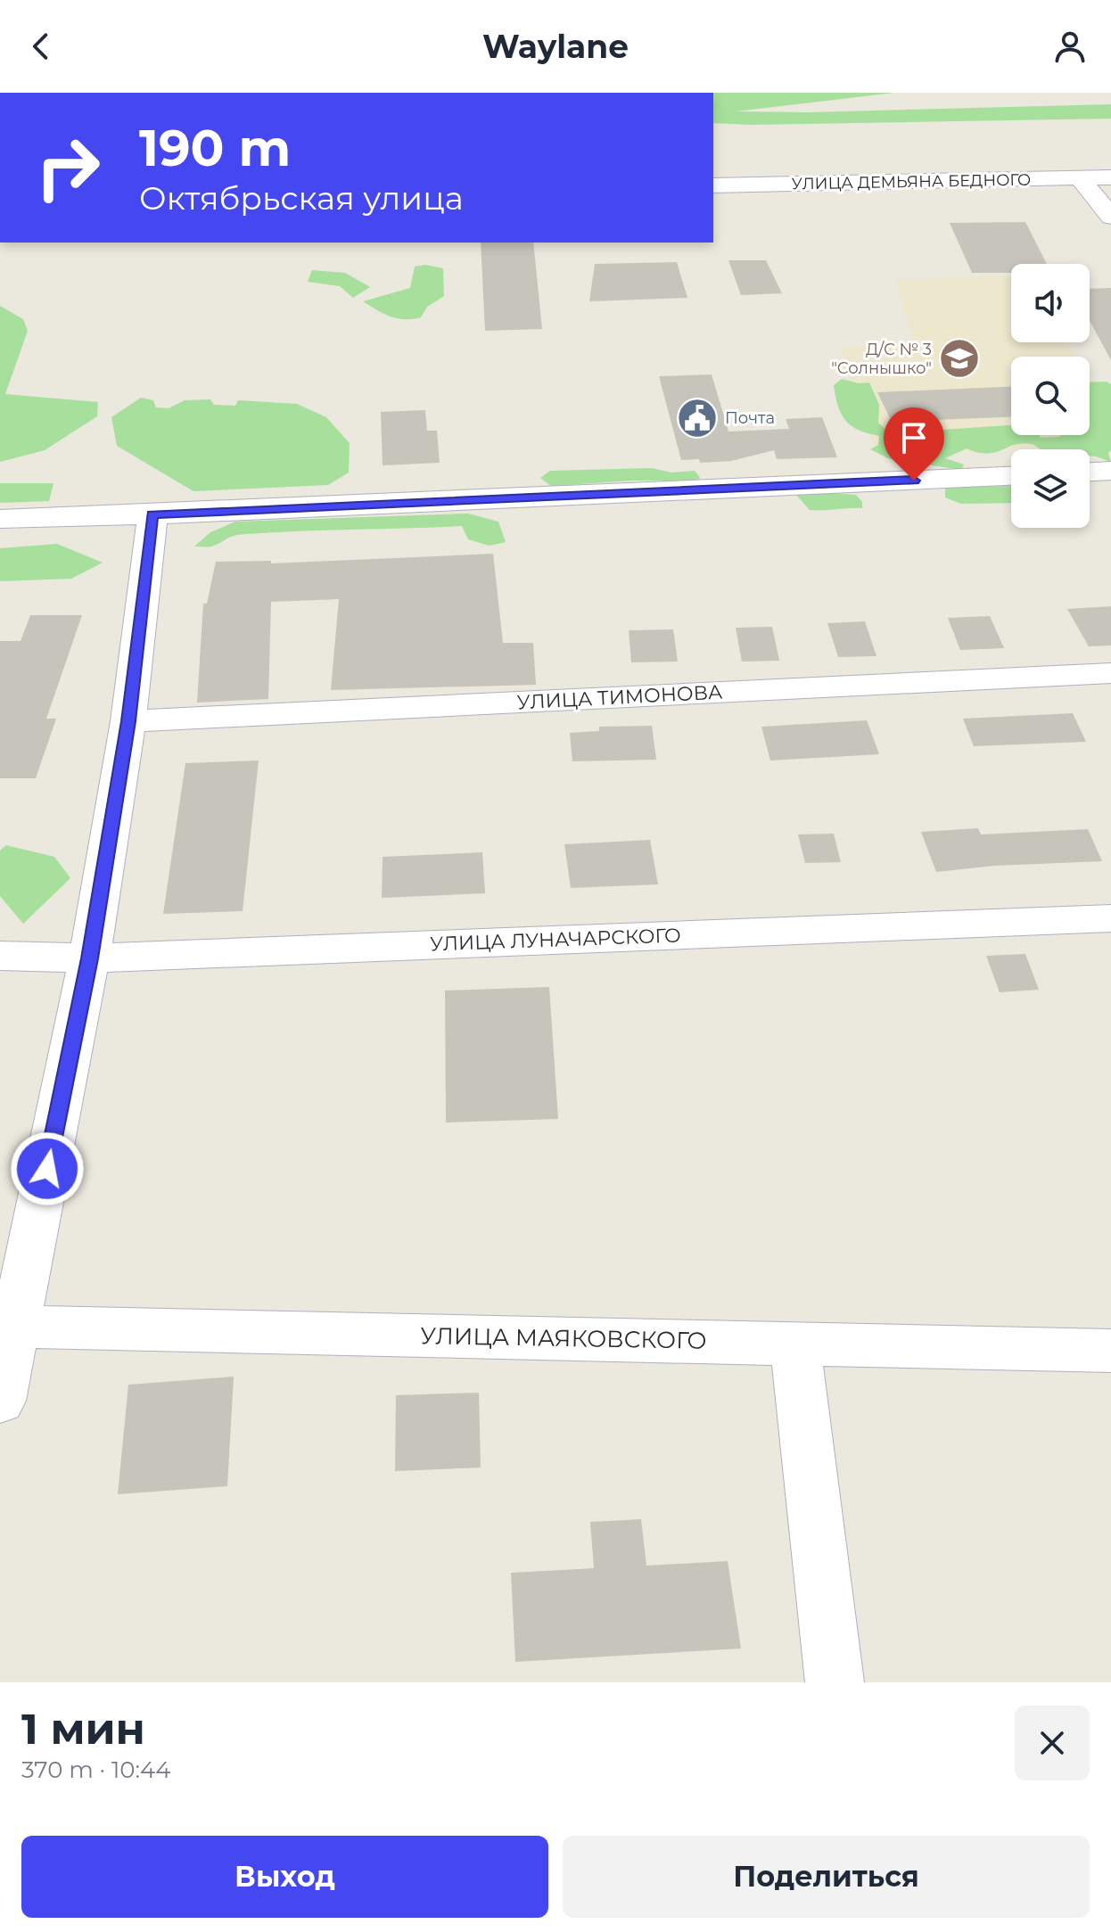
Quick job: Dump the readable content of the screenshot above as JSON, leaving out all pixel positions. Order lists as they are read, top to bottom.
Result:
{
  "streets": {
    "street": [
      "УЛИЦА ДЕМЬЯНА БЕДНОГО",
      "УЛИЦА ТИМОНОВА",
      "УЛИЦА ЛУНАЧАРСКОГО",
      "УЛИЦА МАЯКОВСКОГО"
    ]
  },
  "places": {
    "school or university": ["Д/С № 3 \"Солнышко\""],
    "public building": ["Почта"]
  },
  "page": {
    "header": "Waylane",
    "turn": ["190 m", "Октябрьская улица"],
    "heading": ["1 мин", "370 m · 10:44"],
    "buttons": ["Выход", "Поделиться"]
  }
}
